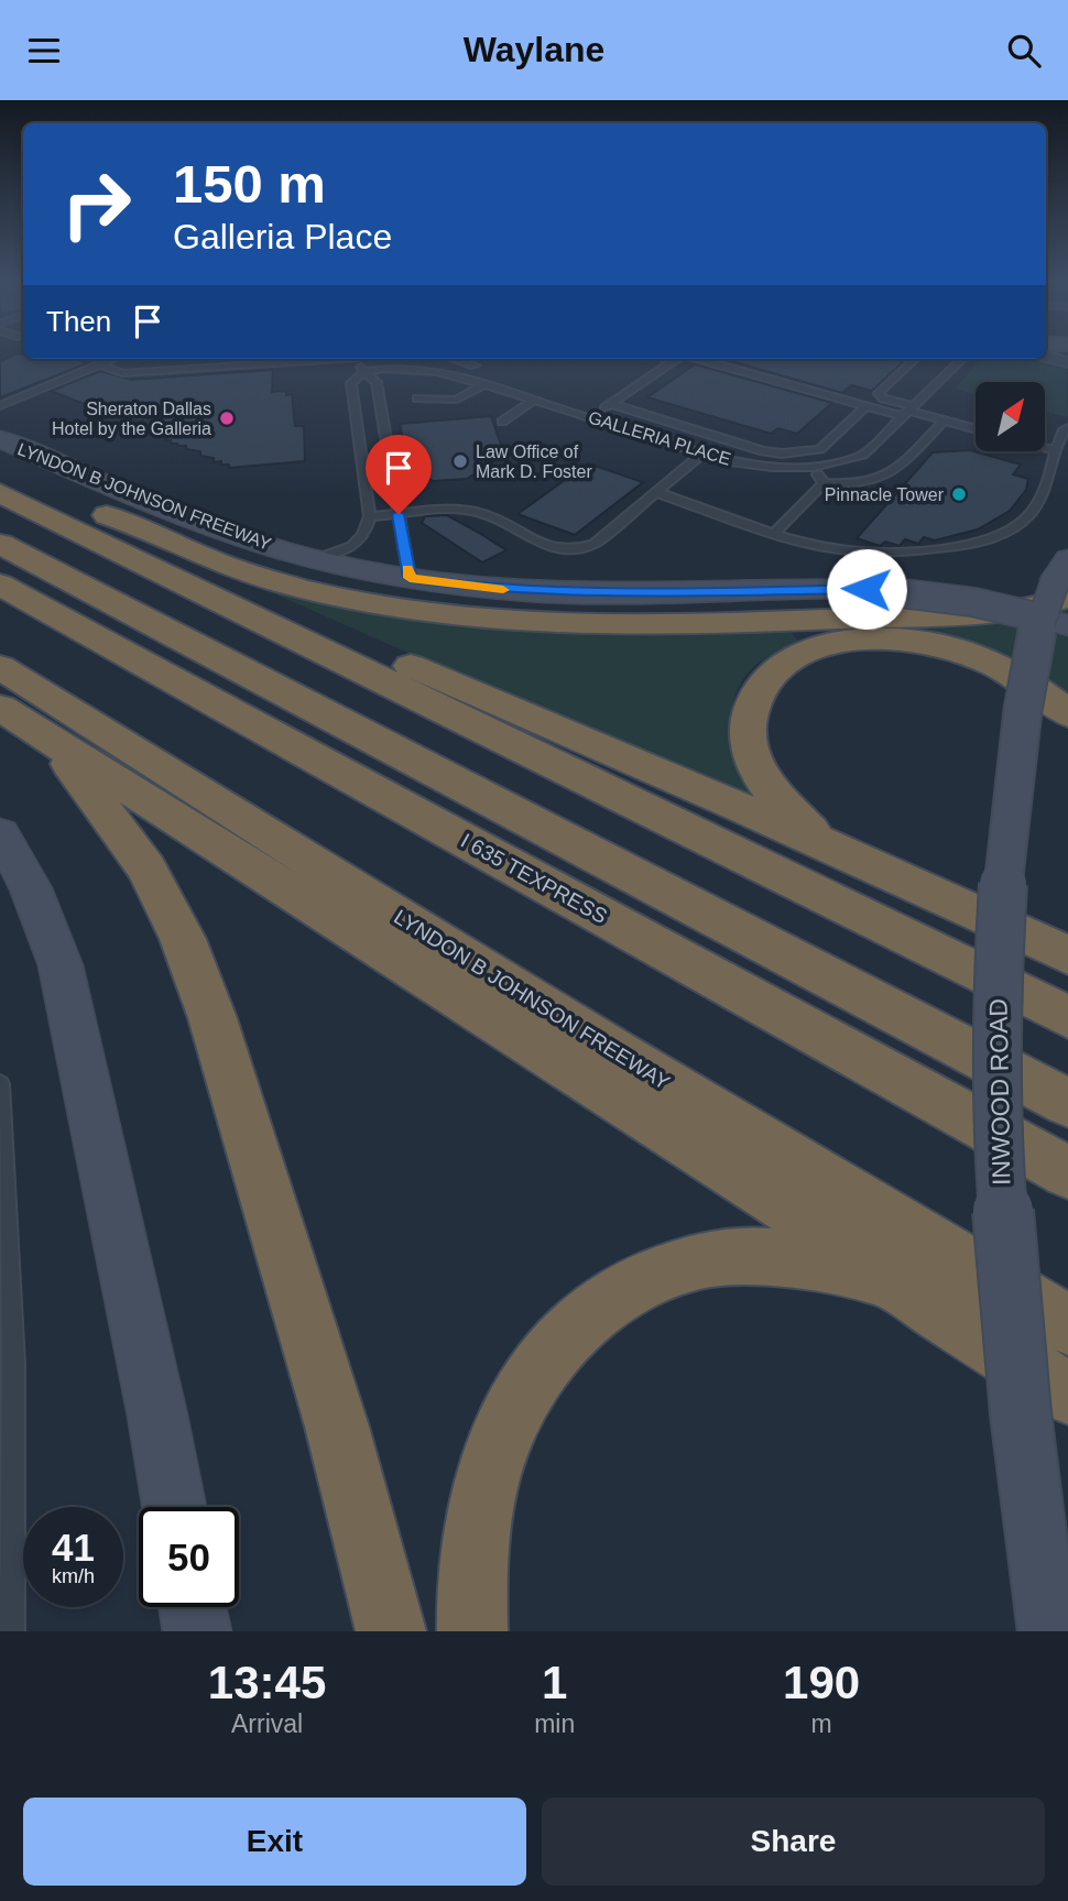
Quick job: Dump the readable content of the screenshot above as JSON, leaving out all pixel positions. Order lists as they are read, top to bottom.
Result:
{
  "streets": {
    "highway": ["LYNDON B JOHNSON FREEWAY", "I 635 TEXPRESS"],
    "main road": ["INWOOD ROAD"],
    "lane": ["GALLERIA PLACE"]
  },
  "crossings": [
    ["LYNDON B JOHNSON FREEWAY", "INWOOD ROAD"]
  ],
  "places": ["Sheraton Dallas Hotel by the Galleria", "Law Office of Mark D. Foster", "Pinnacle Tower"],
  "north": "top right",
  "page": {
    "header": "Waylane",
    "turn": ["150 m", "Galleria Place"],
    "then": "Then",
    "speed": "41 km/h",
    "limit": "50",
    "eta": [
      "13:45",
      "Arrival",
      "1",
      "min",
      "190",
      "m"
    ],
    "buttons": ["Exit", "Share"]
  }
}
